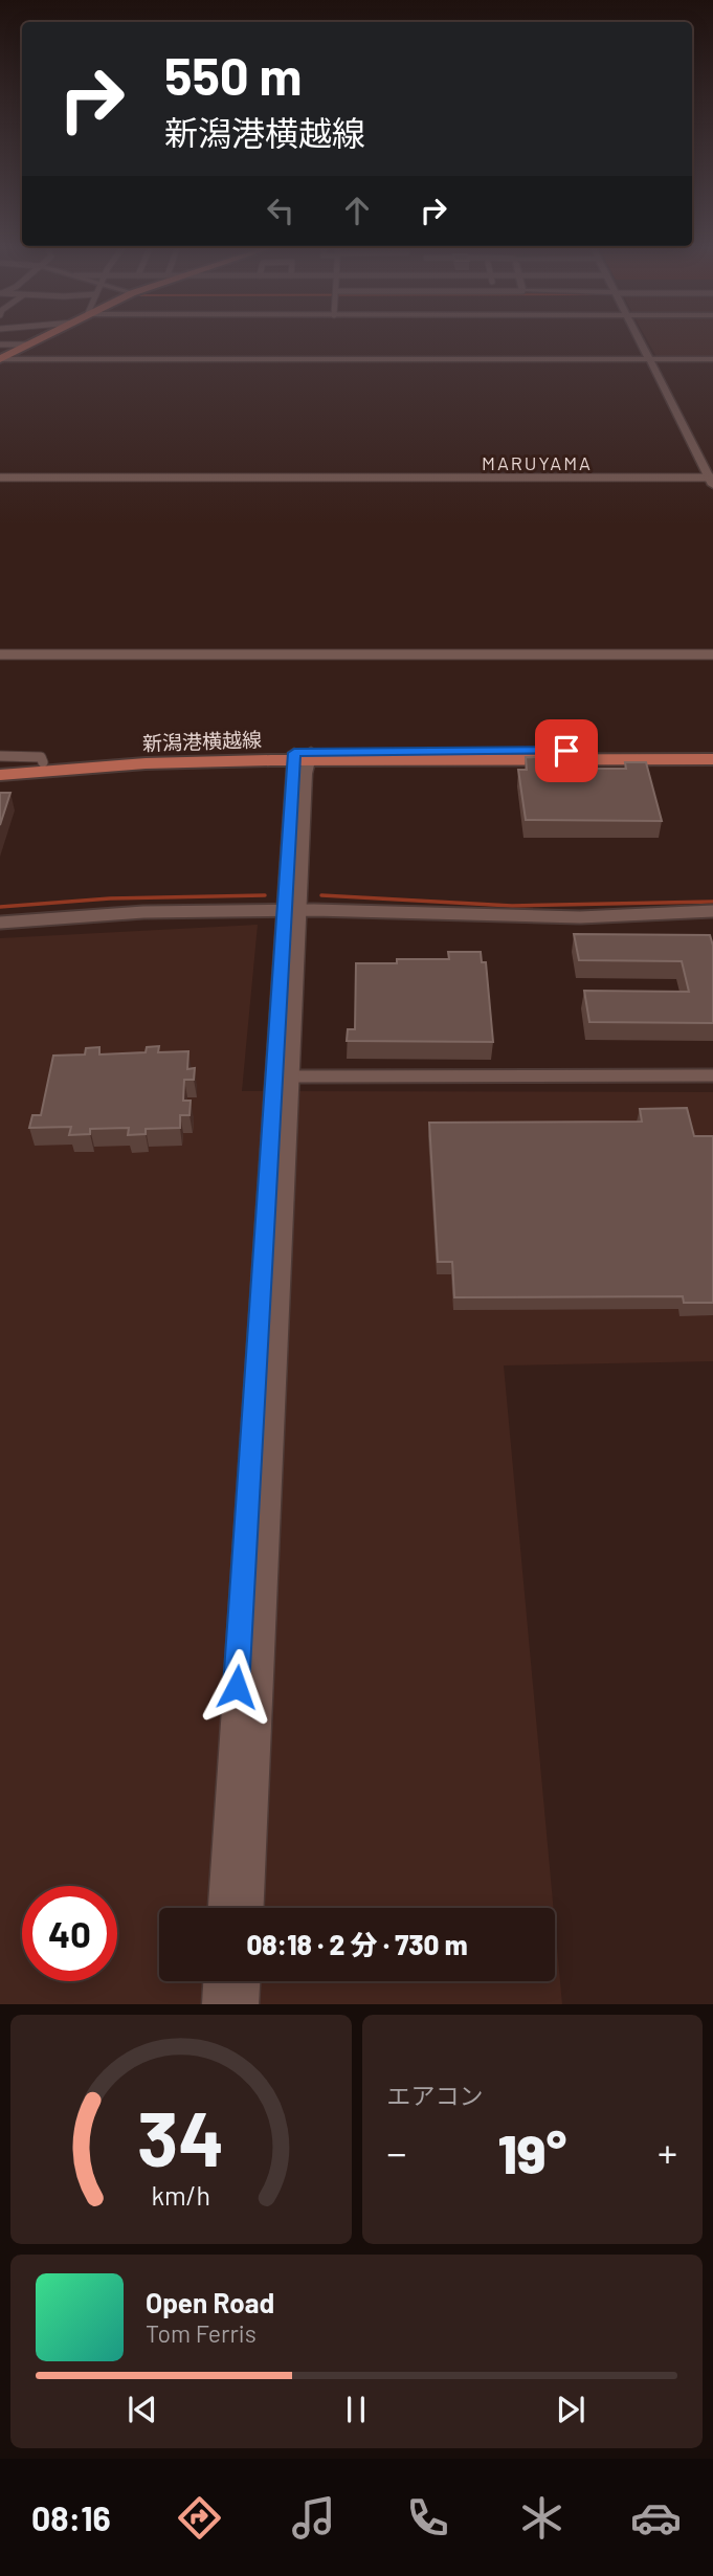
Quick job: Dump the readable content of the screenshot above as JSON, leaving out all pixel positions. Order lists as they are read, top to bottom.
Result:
{
  "streets": {
    "main road": ["新潟港横越線"]
  },
  "districts": ["MARUYAMA"],
  "page": {
    "turn": ["550 m", "新潟港横越線"],
    "limit": "40",
    "trip": "08:18 · 2 分 · 730 m",
    "tile": "エアコン",
    "heat": ["−", "19°", "+"],
    "song": ["Open Road", "Tom Ferris"],
    "tabs": "08:16",
    "gauge": ["34", "km/h"]
  }
}
